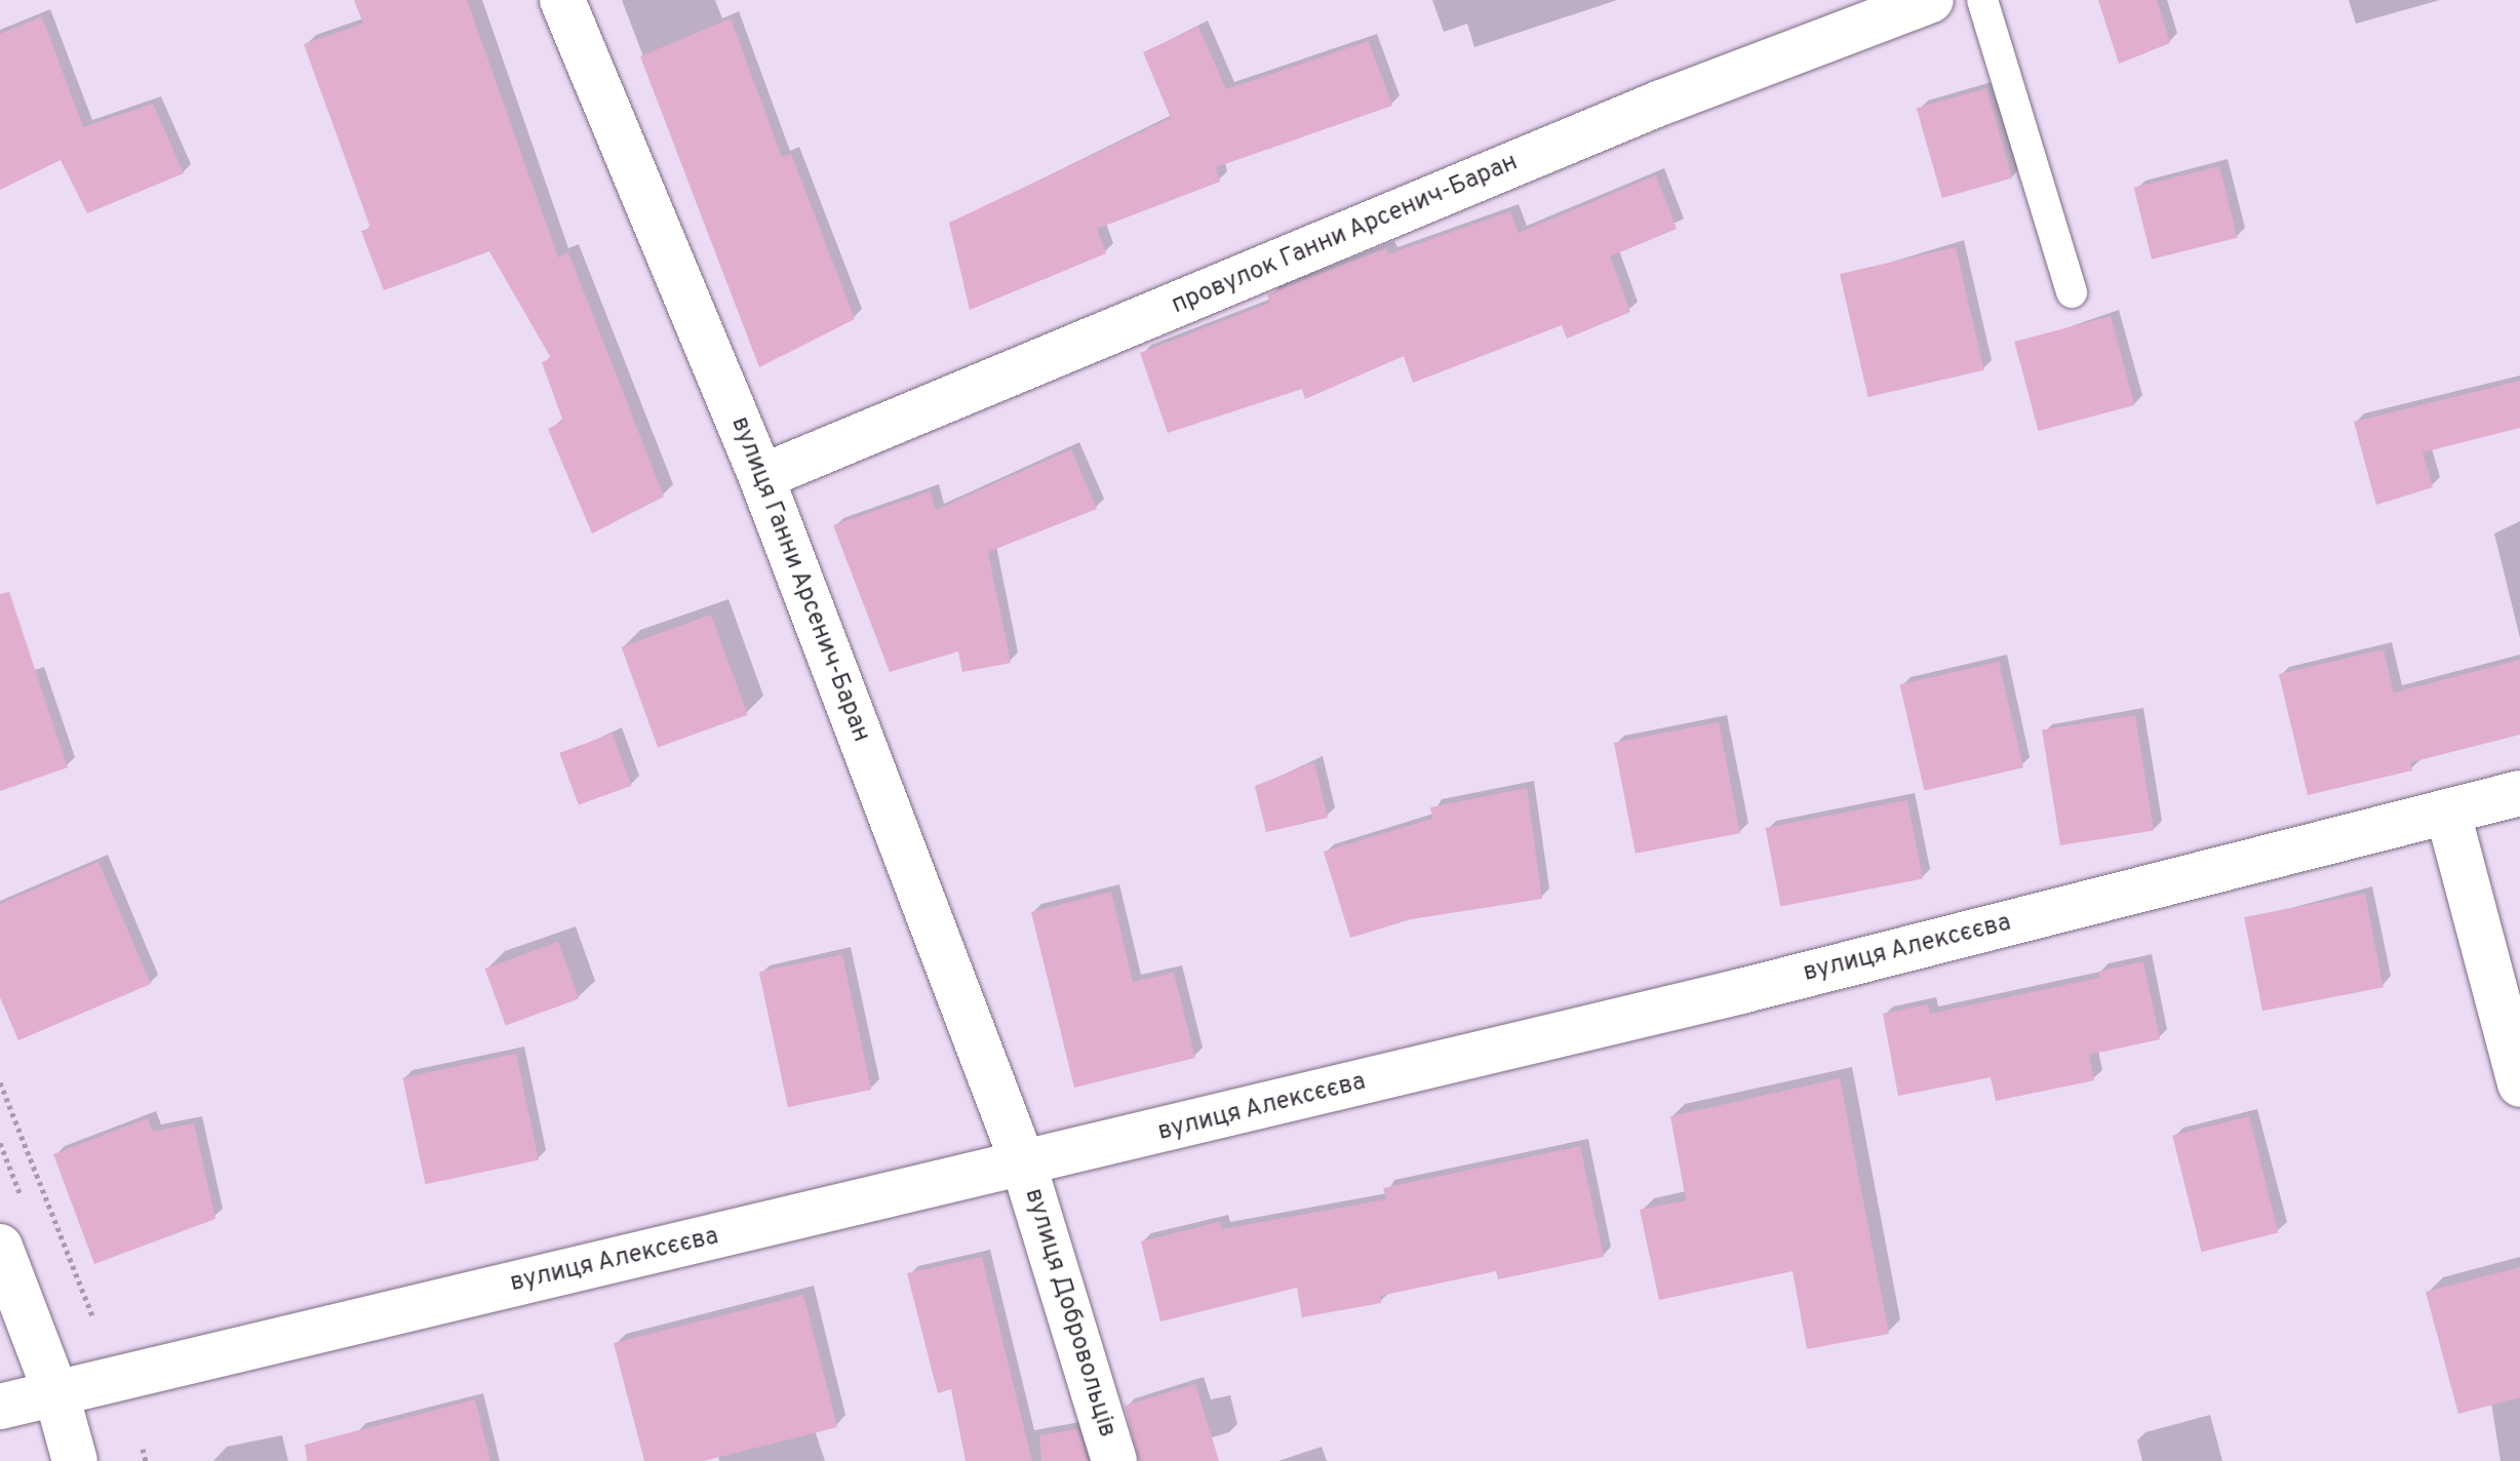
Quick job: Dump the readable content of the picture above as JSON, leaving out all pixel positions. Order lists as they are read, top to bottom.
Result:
{
  "streets": {
    "street": [
      "провулок Ганни Арсенич-Баран",
      "вулиця Ганни Арсенич-Баран",
      "вулиця Алексєєва",
      "вулиця Добровольців"
    ]
  },
  "crossings": [
    ["провулок Ганни Арсенич-Баран", "вулиця Ганни Арсенич-Баран"],
    ["вулиця Ганни Арсенич-Баран", "вулиця Алексєєва"],
    ["вулиця Ганни Арсенич-Баран", "вулиця Добровольців"],
    ["вулиця Алексєєва", "вулиця Добровольців"]
  ]
}
